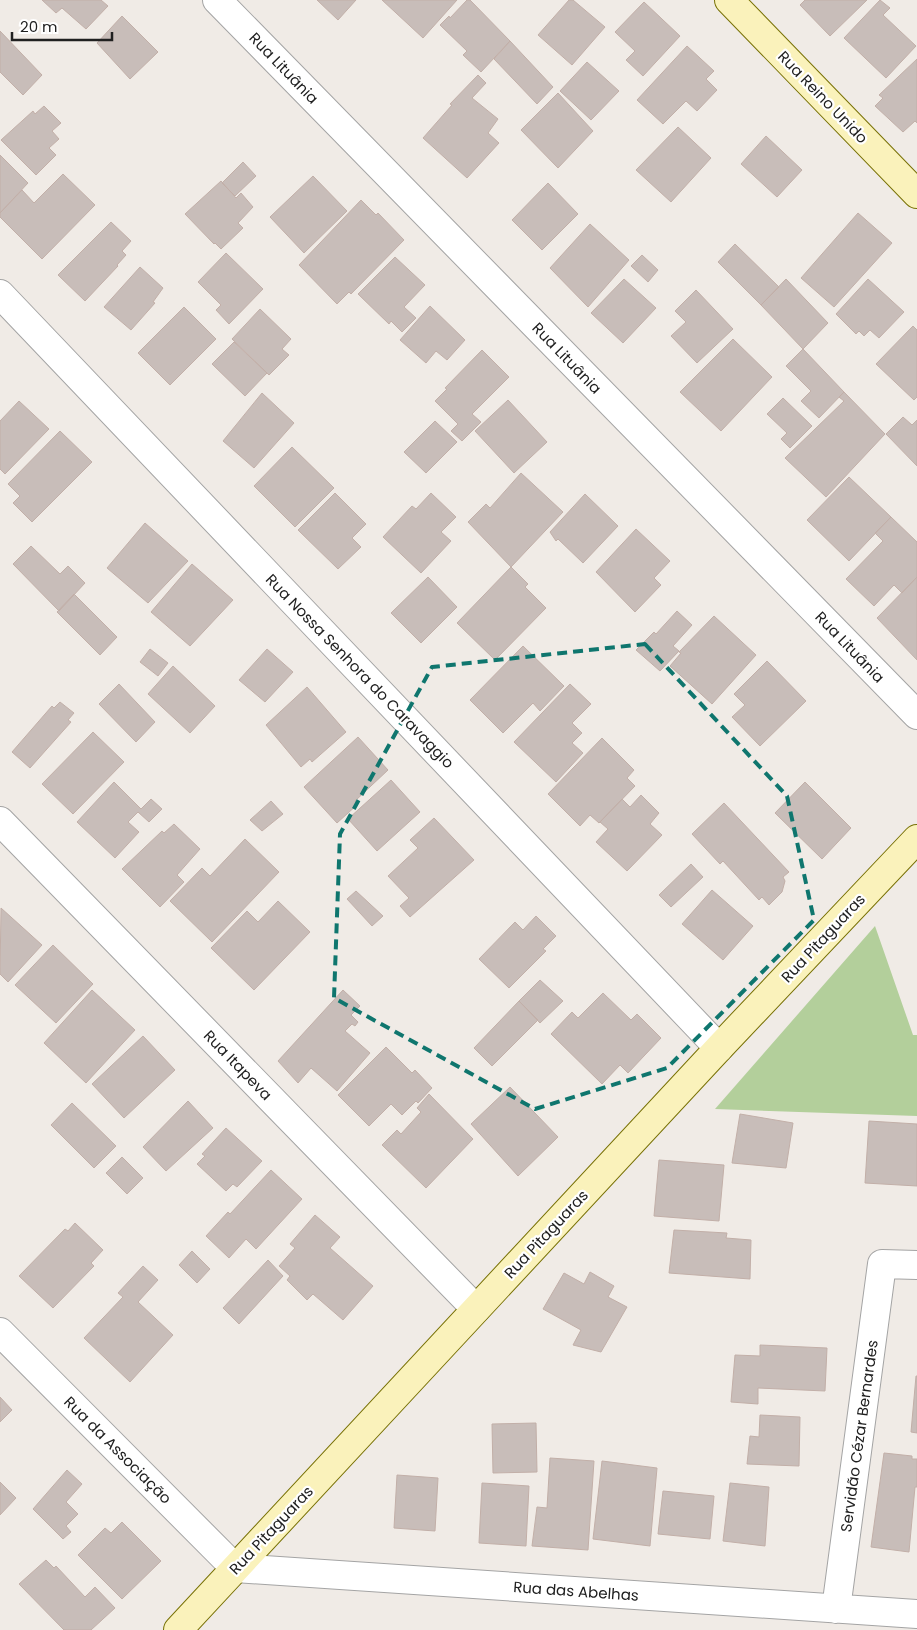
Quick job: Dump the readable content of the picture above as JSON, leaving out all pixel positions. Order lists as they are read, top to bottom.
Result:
{
  "streets": {
    "street": [
      "Rua Lituânia",
      "Rua Reino Unido",
      "Rua Nossa Senhora do Caravaggio",
      "Rua Pitaguaras",
      "Rua Itapeva",
      "Servidão Cézar Bernardes",
      "Rua da Associação",
      "Rua das Abelhas"
    ]
  },
  "crossings": [
    ["Rua Nossa Senhora do Caravaggio", "Rua Pitaguaras"],
    ["Rua Pitaguaras", "Rua Itapeva"],
    ["Rua Pitaguaras", "Rua da Associação"],
    ["Rua Pitaguaras", "Rua das Abelhas"],
    ["Servidão Cézar Bernardes", "Rua das Abelhas"],
    ["Rua da Associação", "Rua das Abelhas"]
  ],
  "scale_bar": "20 m"
}
